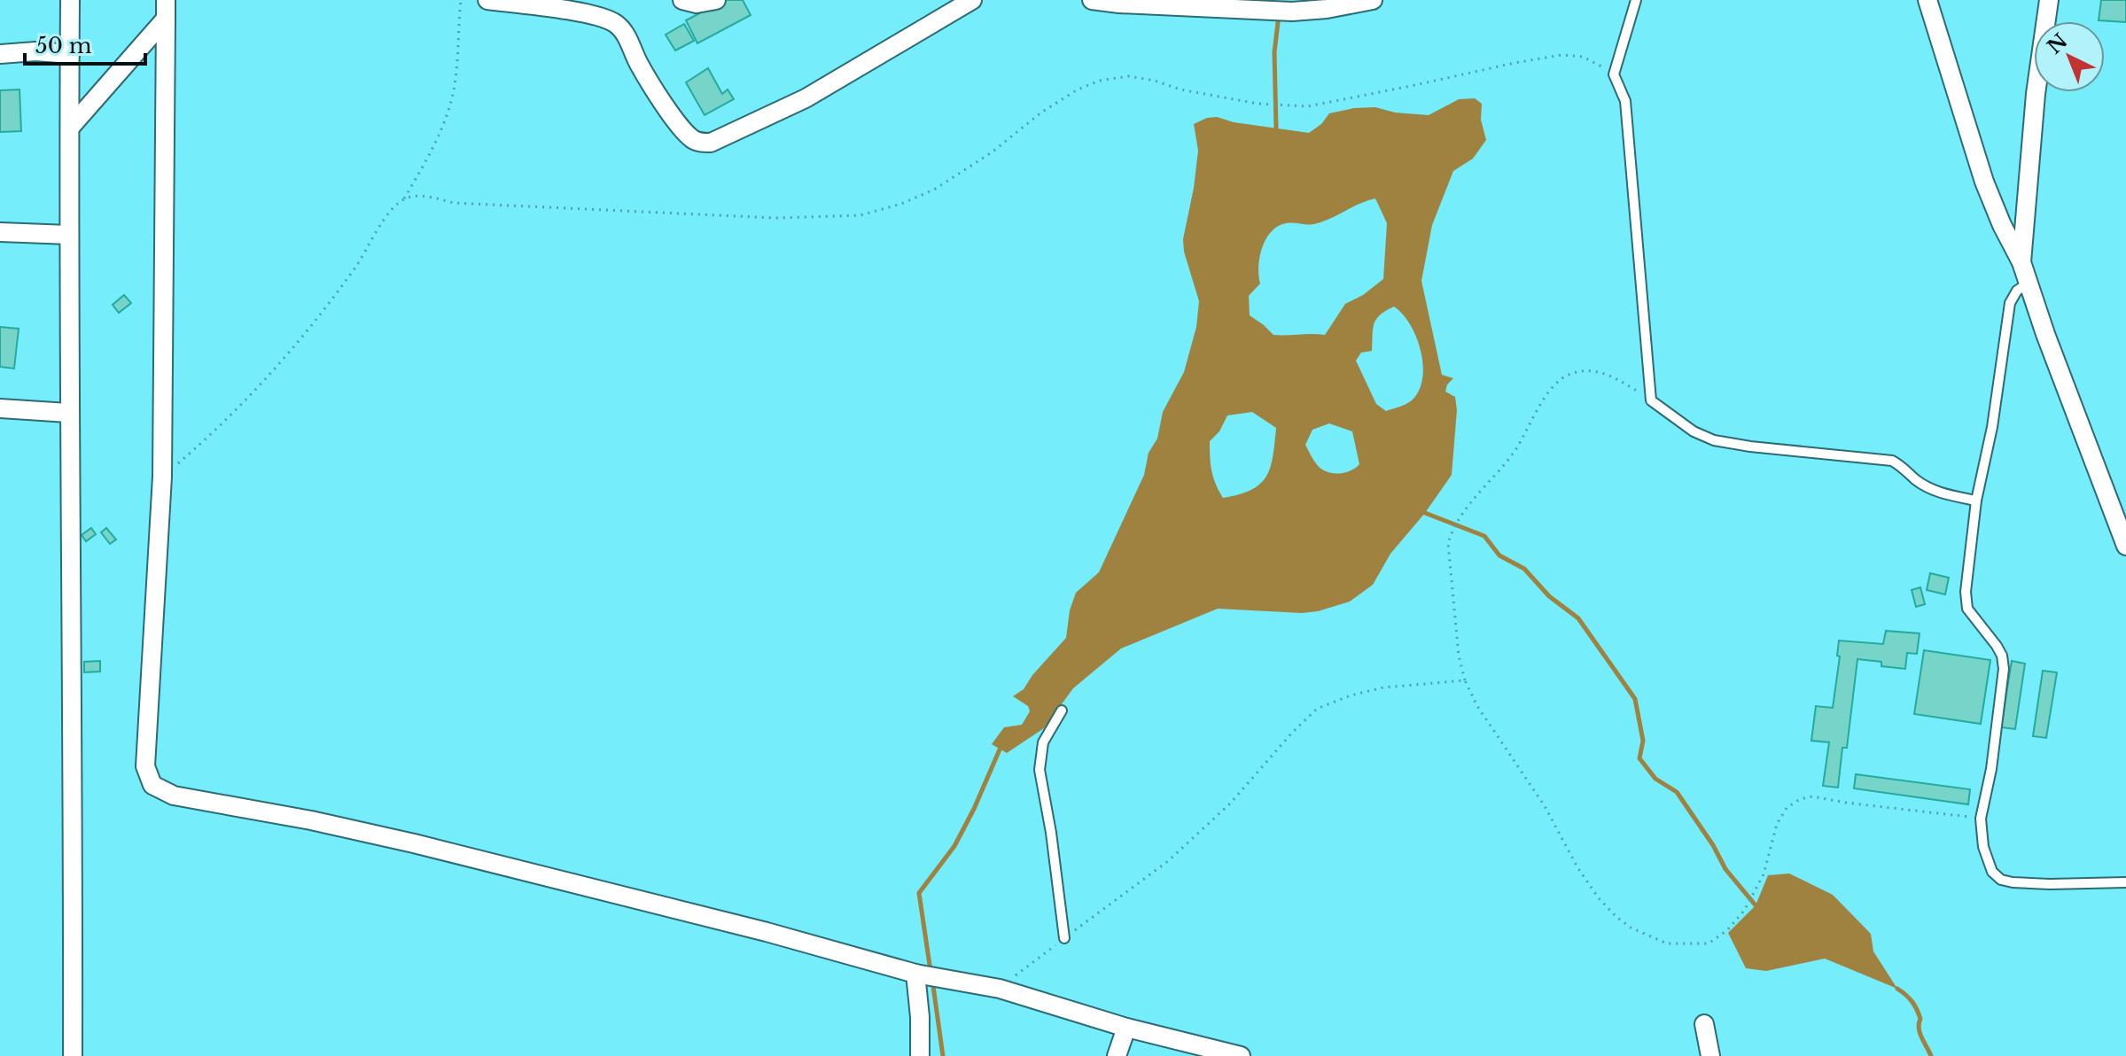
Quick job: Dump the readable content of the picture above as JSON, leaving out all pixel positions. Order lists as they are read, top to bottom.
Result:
{
  "scale_bar": "50 m",
  "north": "top left"
}
